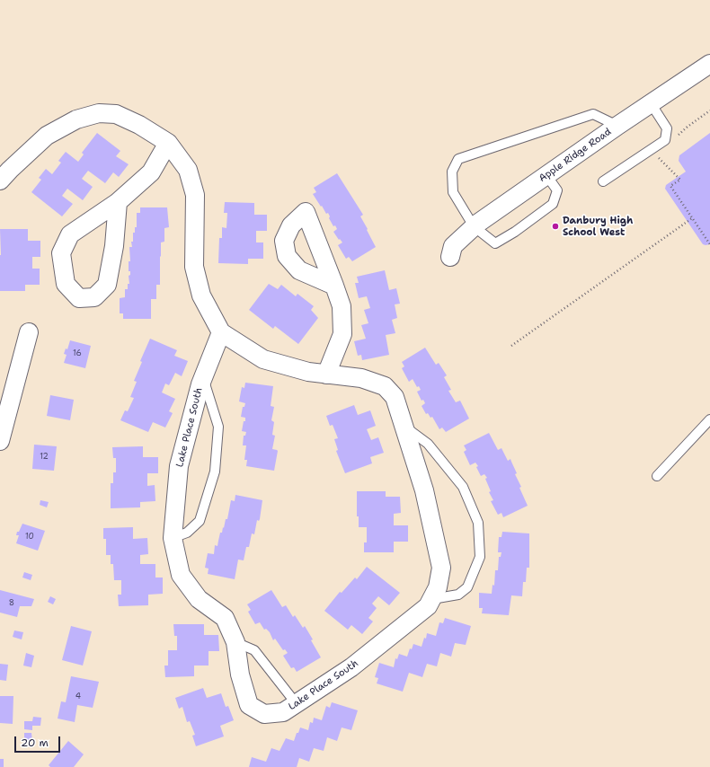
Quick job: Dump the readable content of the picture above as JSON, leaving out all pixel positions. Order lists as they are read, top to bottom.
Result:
{
  "streets": {
    "street": ["Apple Ridge Road", "Lake Place South"]
  },
  "places": ["Danbury High School West"],
  "house_numbers": [
    "16",
    "12",
    "10",
    "8",
    "4"
  ],
  "scale_bar": "20 m"
}
